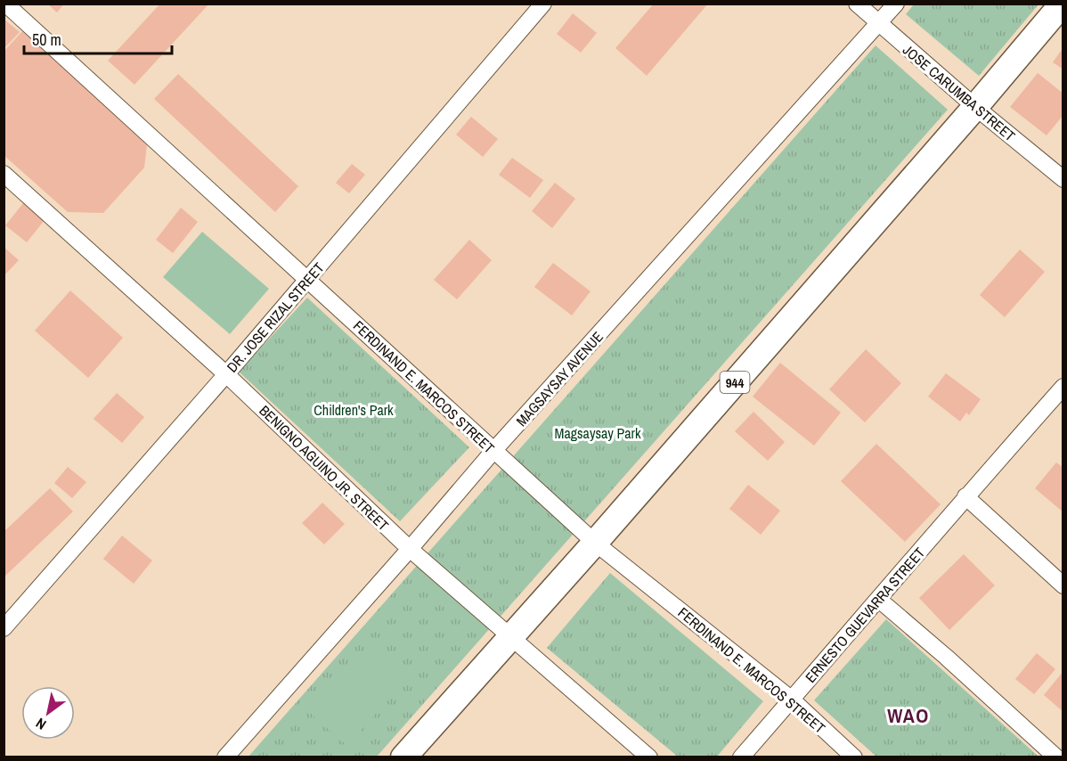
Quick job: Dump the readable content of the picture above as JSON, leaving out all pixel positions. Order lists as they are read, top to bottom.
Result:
{
  "streets": {
    "main road": ["944"],
    "street": [
      "JOSE CARUMBA STREET",
      "DR. JOSE RIZAL STREET",
      "MAGSAYSAY AVENUE",
      "FERDINAND E. MARCOS STREET",
      "BENIGNO AGUINO JR. STREET",
      "ERNESTO GUEVARRA STREET"
    ]
  },
  "crossings": [
    ["JOSE CARUMBA STREET", "MAGSAYSAY AVENUE"],
    ["JOSE CARUMBA STREET", "944"],
    ["DR. JOSE RIZAL STREET", "FERDINAND E. MARCOS STREET"],
    ["DR. JOSE RIZAL STREET", "BENIGNO AGUINO JR. STREET"],
    ["MAGSAYSAY AVENUE", "FERDINAND E. MARCOS STREET"],
    ["MAGSAYSAY AVENUE", "BENIGNO AGUINO JR. STREET"],
    ["944", "FERDINAND E. MARCOS STREET"],
    ["944", "BENIGNO AGUINO JR. STREET"],
    ["FERDINAND E. MARCOS STREET", "ERNESTO GUEVARRA STREET"]
  ],
  "districts": ["WAO"],
  "parks": ["Children's Park", "Magsaysay Park"],
  "scale_bar": "50 m",
  "north": "bottom left"
}
